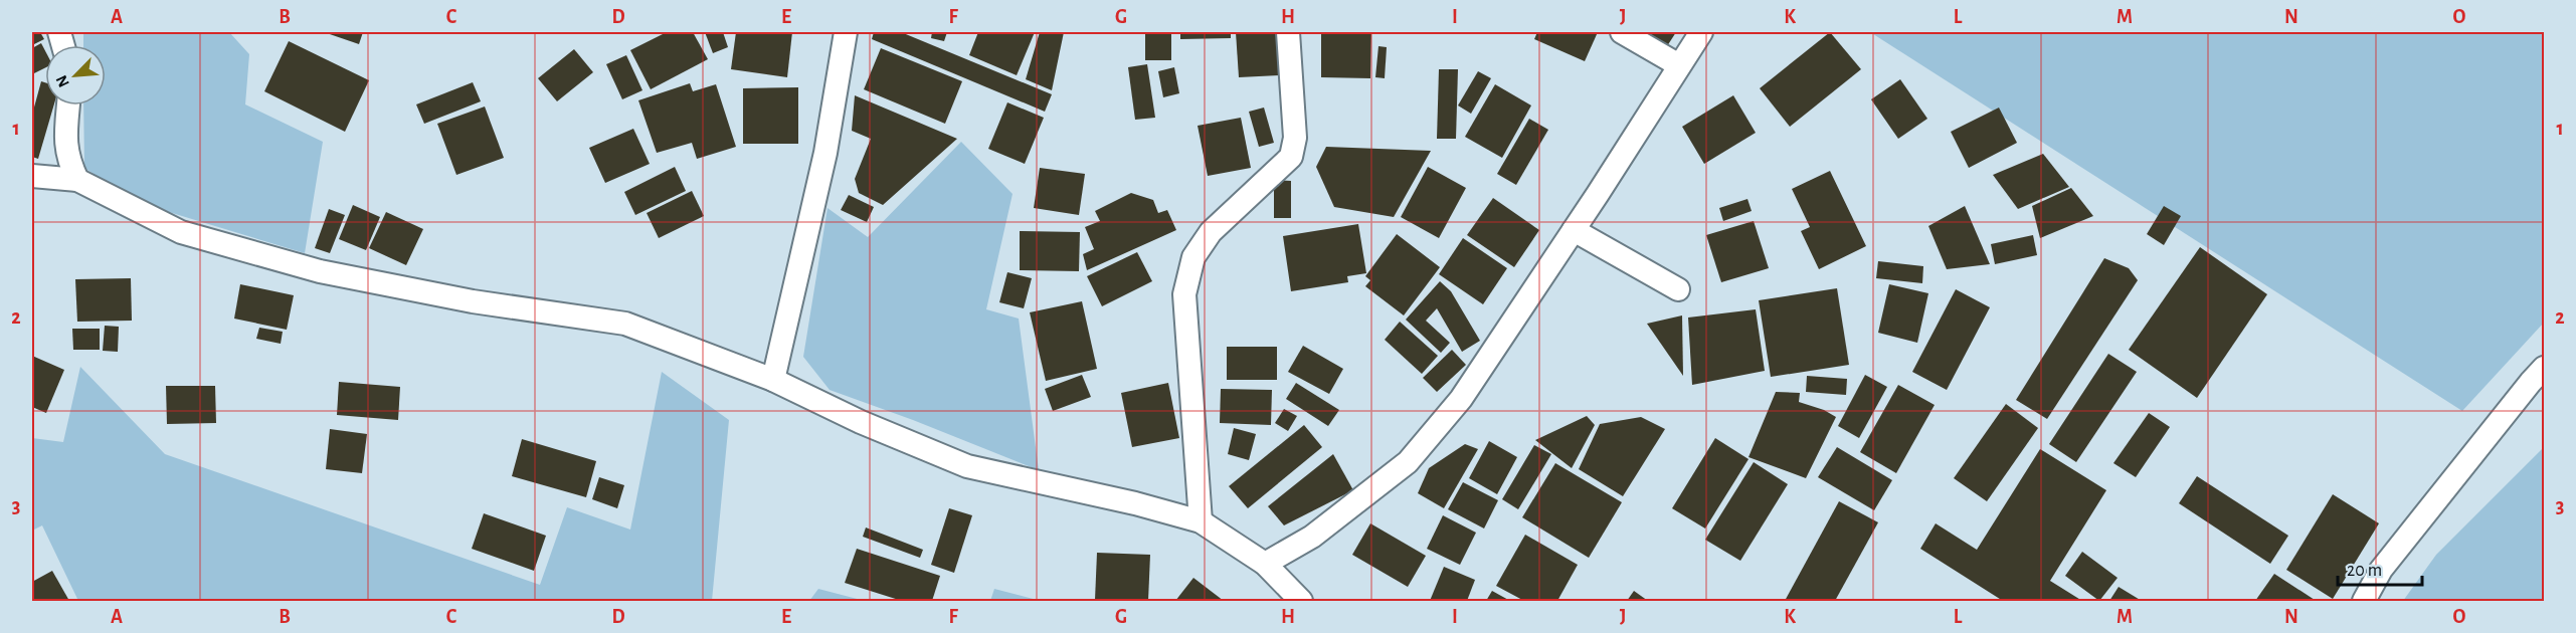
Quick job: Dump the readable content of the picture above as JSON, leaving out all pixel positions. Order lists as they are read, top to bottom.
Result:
{
  "scale_bar": "20 m",
  "north": "bottom left",
  "grid": {
    "columns": [
      "A",
      "B",
      "C",
      "D",
      "E",
      "F",
      "G",
      "H",
      "I",
      "J",
      "K",
      "L",
      "M",
      "N",
      "O"
    ],
    "rows": ["1", "2", "3"]
  }
}
